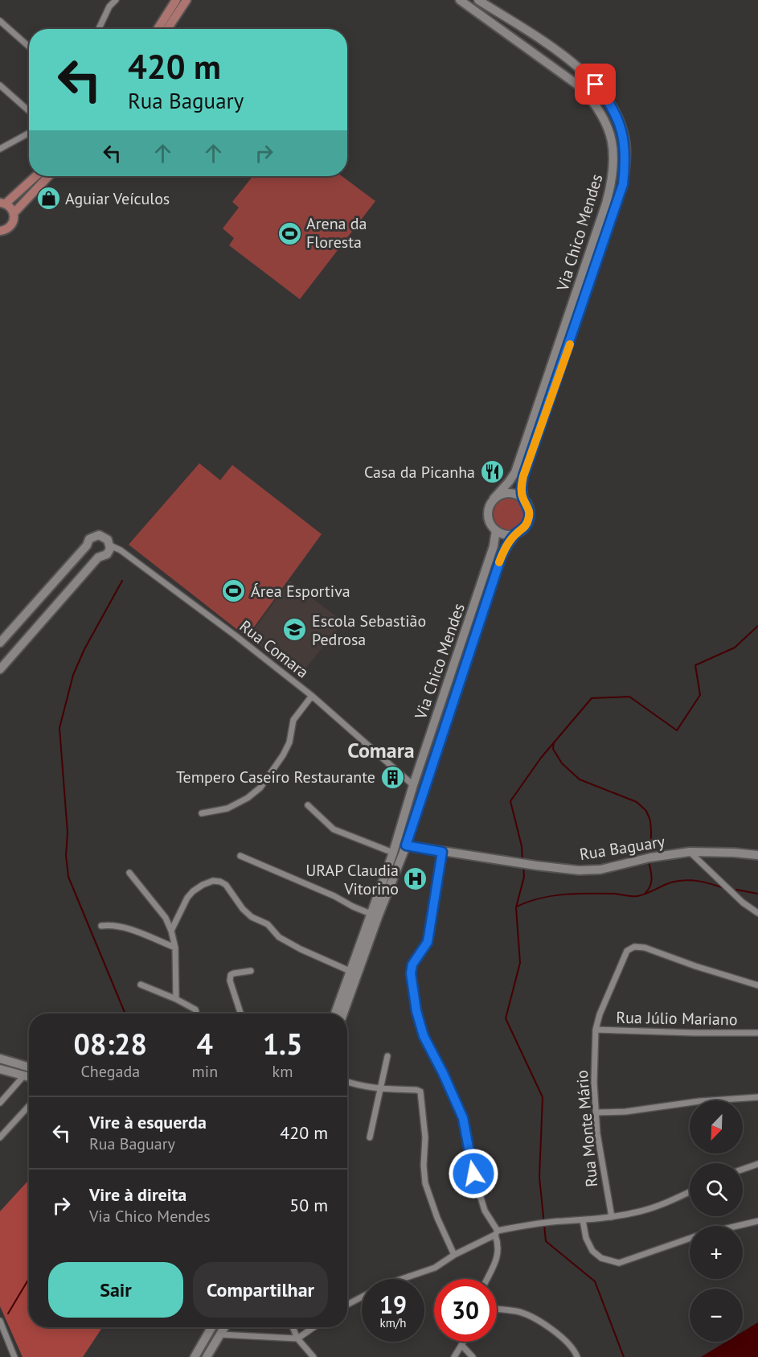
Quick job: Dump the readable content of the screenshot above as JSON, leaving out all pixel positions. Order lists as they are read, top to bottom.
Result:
{
  "streets": {
    "main road": ["Via Chico Mendes", "Rua Baguary"],
    "street": ["Rua Comara", "Rua Júlio Mariano", "Rua Monte Mário"]
  },
  "crossings": [
    ["Via Chico Mendes", "Rua Comara"],
    ["Via Chico Mendes", "Rua Baguary"],
    ["Rua Júlio Mariano", "Rua Monte Mário"]
  ],
  "districts": ["Comara"],
  "places": {
    "shop": ["Aguiar Veículos"],
    "sports": ["Arena da Floresta", "Área Esportiva"],
    "restaurant": ["Casa da Picanha"],
    "school or university": ["Escola Sebastião Pedrosa"],
    "building": ["Tempero Caseiro Restaurante"],
    "hospital": ["URAP Claudia Vitorino"]
  },
  "north": "bottom left",
  "page": {
    "turn": ["420 m", "Rua Baguary"],
    "eta": [
      "08:28",
      "Chegada",
      "4",
      "min",
      "1.5",
      "km"
    ],
    "list": [
      {
        "name": "Vire à esquerda",
        "note": "Rua Baguary",
        "value": "420 m"
      },
      {
        "name": "Vire à direita",
        "note": "Via Chico Mendes",
        "value": "50 m"
      }
    ],
    "map_buttons": ["+", "−"],
    "buttons": ["Sair", "Compartilhar"],
    "speed": "19 km/h",
    "limit": "30"
  }
}
